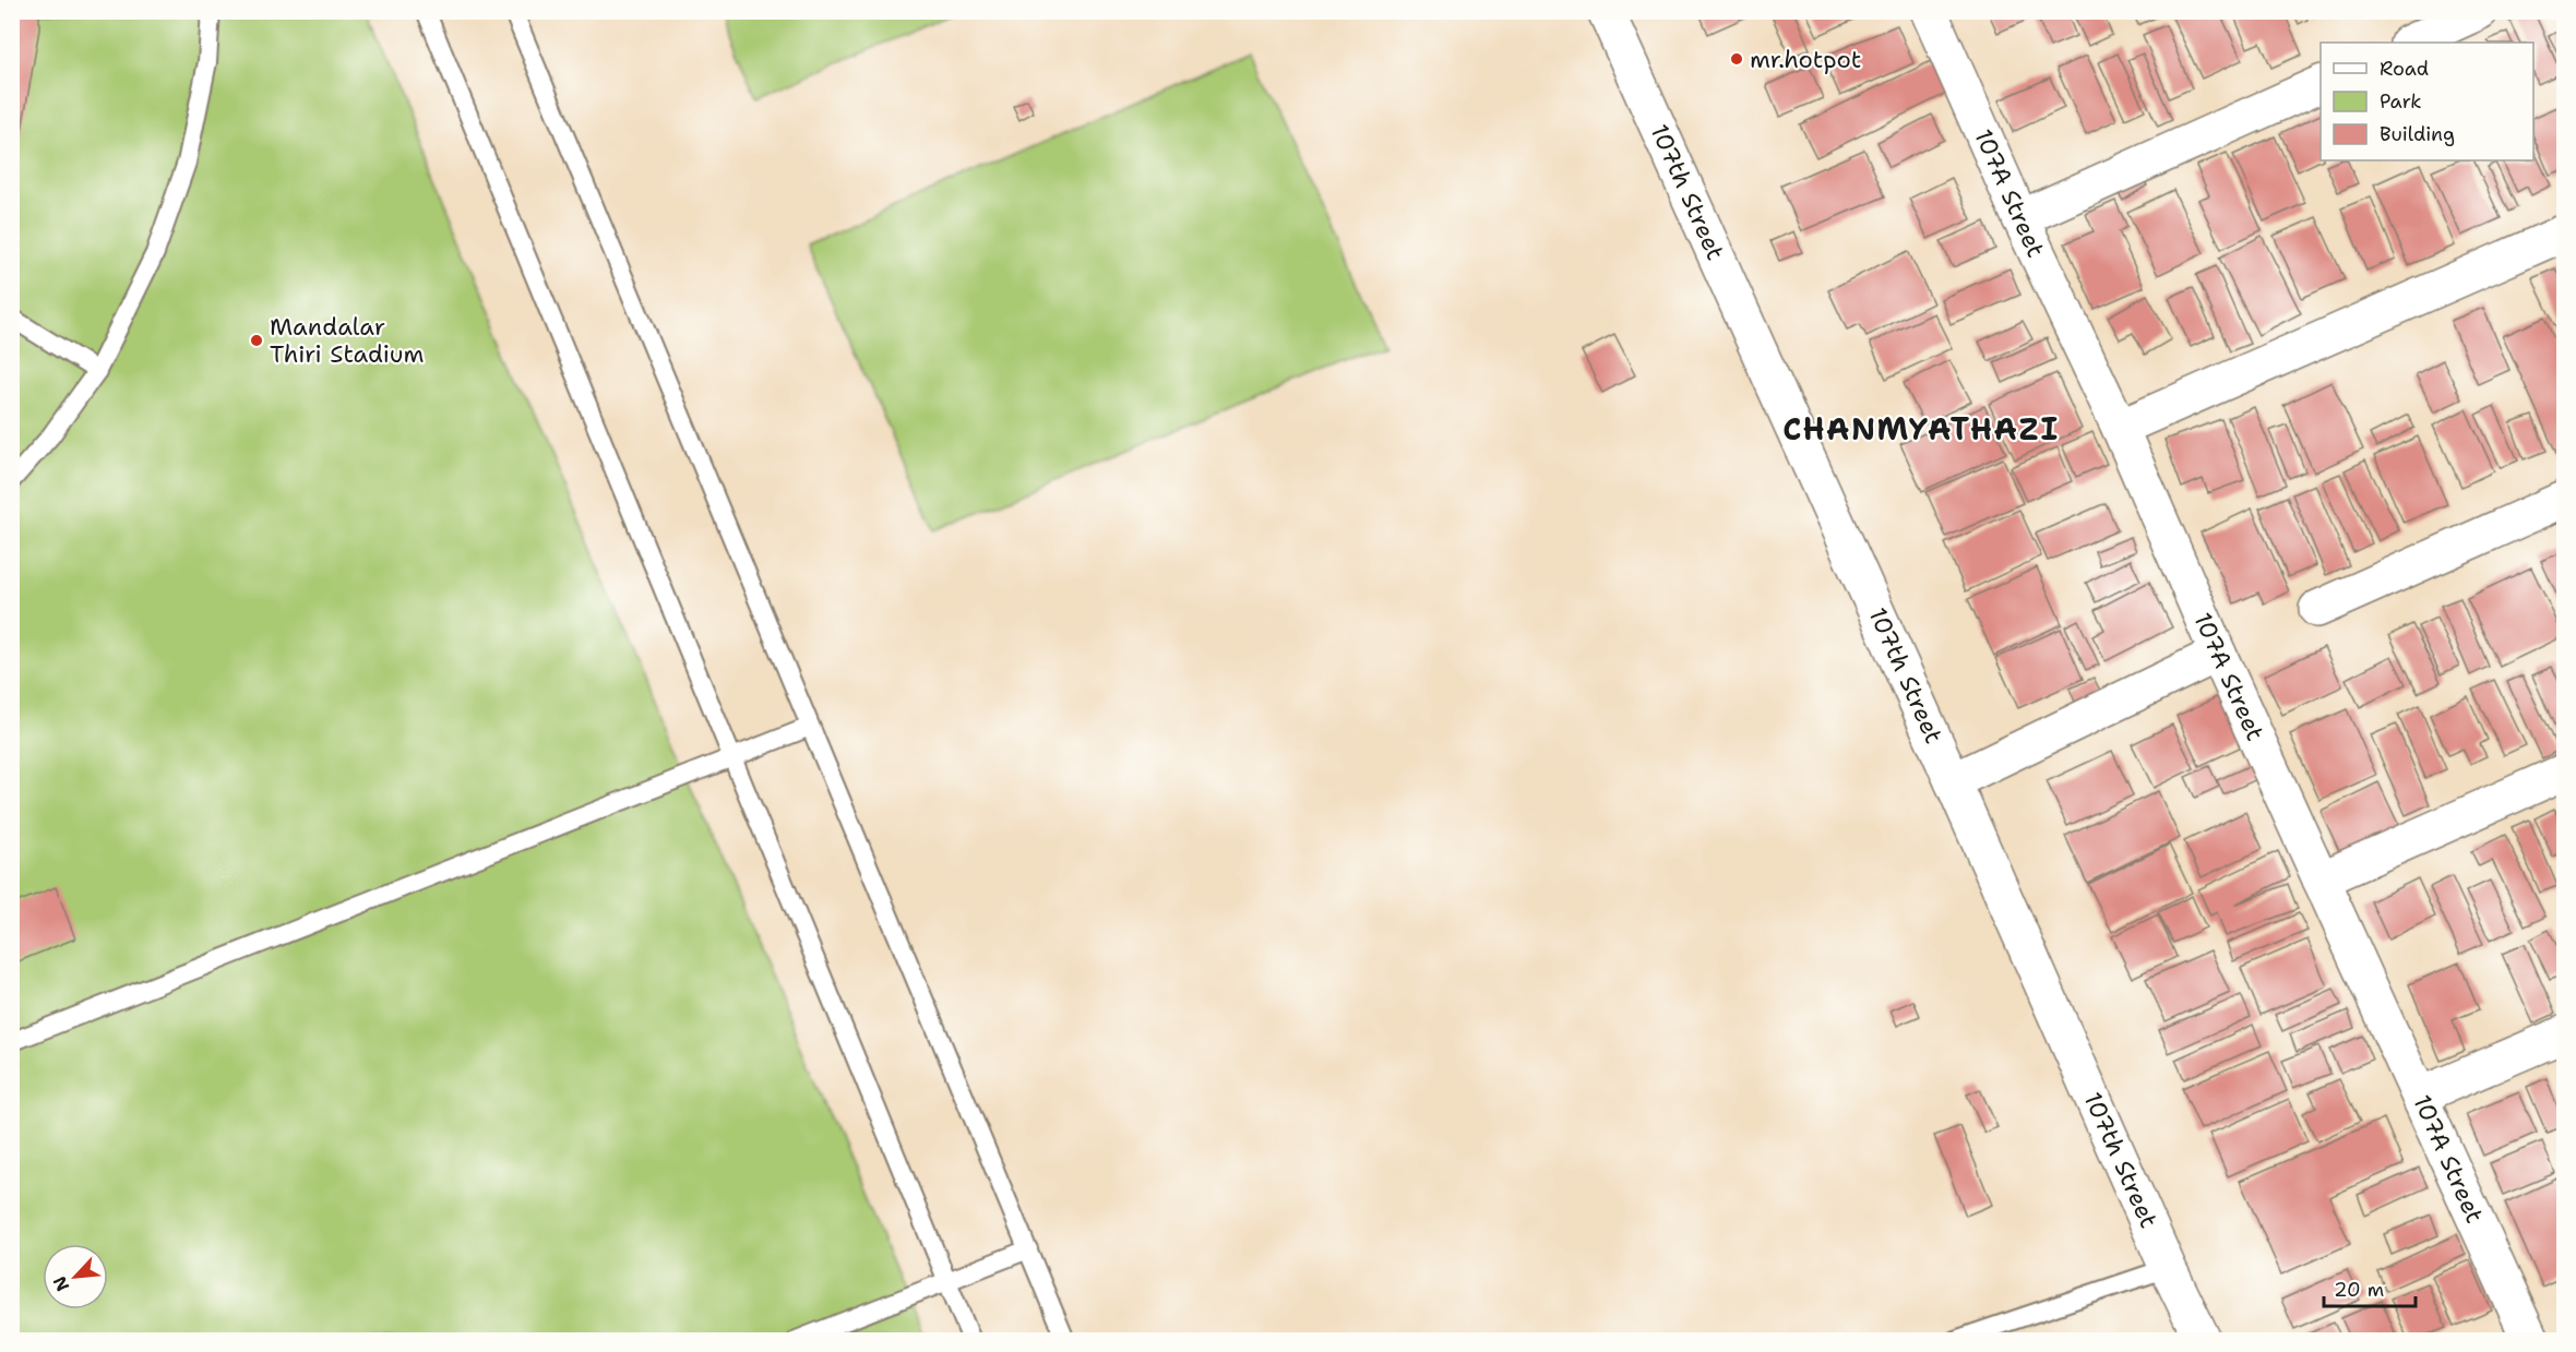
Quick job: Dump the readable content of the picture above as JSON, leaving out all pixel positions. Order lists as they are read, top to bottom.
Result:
{
  "streets": {
    "street": ["107th Street", "107A Street"]
  },
  "districts": ["CHANMYATHAZI"],
  "places": ["mr.hotpot", "Mandalar Thiri Stadium"],
  "legend": ["Road", "Park", "Building"],
  "scale_bar": "20 m",
  "north": "bottom left"
}
